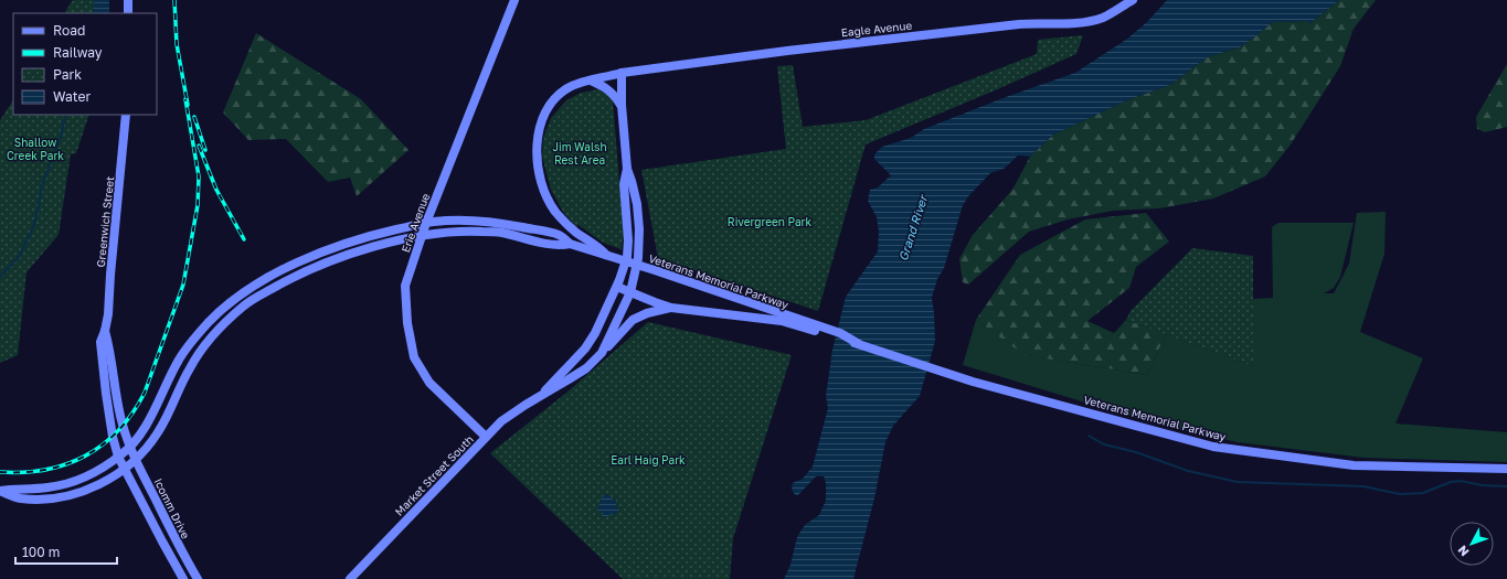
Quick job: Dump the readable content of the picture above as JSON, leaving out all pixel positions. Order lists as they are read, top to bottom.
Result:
{
  "streets": {
    "main road": [
      "Eagle Avenue",
      "Greenwich Street",
      "Erie Avenue",
      "Veterans Memorial Parkway",
      "Market Street South",
      "Icomm Drive"
    ]
  },
  "crossings": [
    ["Eagle Avenue", "Veterans Memorial Parkway"],
    ["Greenwich Street", "Veterans Memorial Parkway"],
    ["Greenwich Street", "Icomm Drive"],
    ["Erie Avenue", "Veterans Memorial Parkway"],
    ["Erie Avenue", "Market Street South"],
    ["Veterans Memorial Parkway", "Icomm Drive"]
  ],
  "water": ["Grand River"],
  "parks": [
    "Shallow Creek Park",
    "Jim Walsh Rest Area",
    "Rivergreen Park",
    "Earl Haig Park"
  ],
  "legend": [
    "Road",
    "Railway",
    "Park",
    "Water"
  ],
  "scale_bar": "100 m",
  "north": "bottom left"
}
